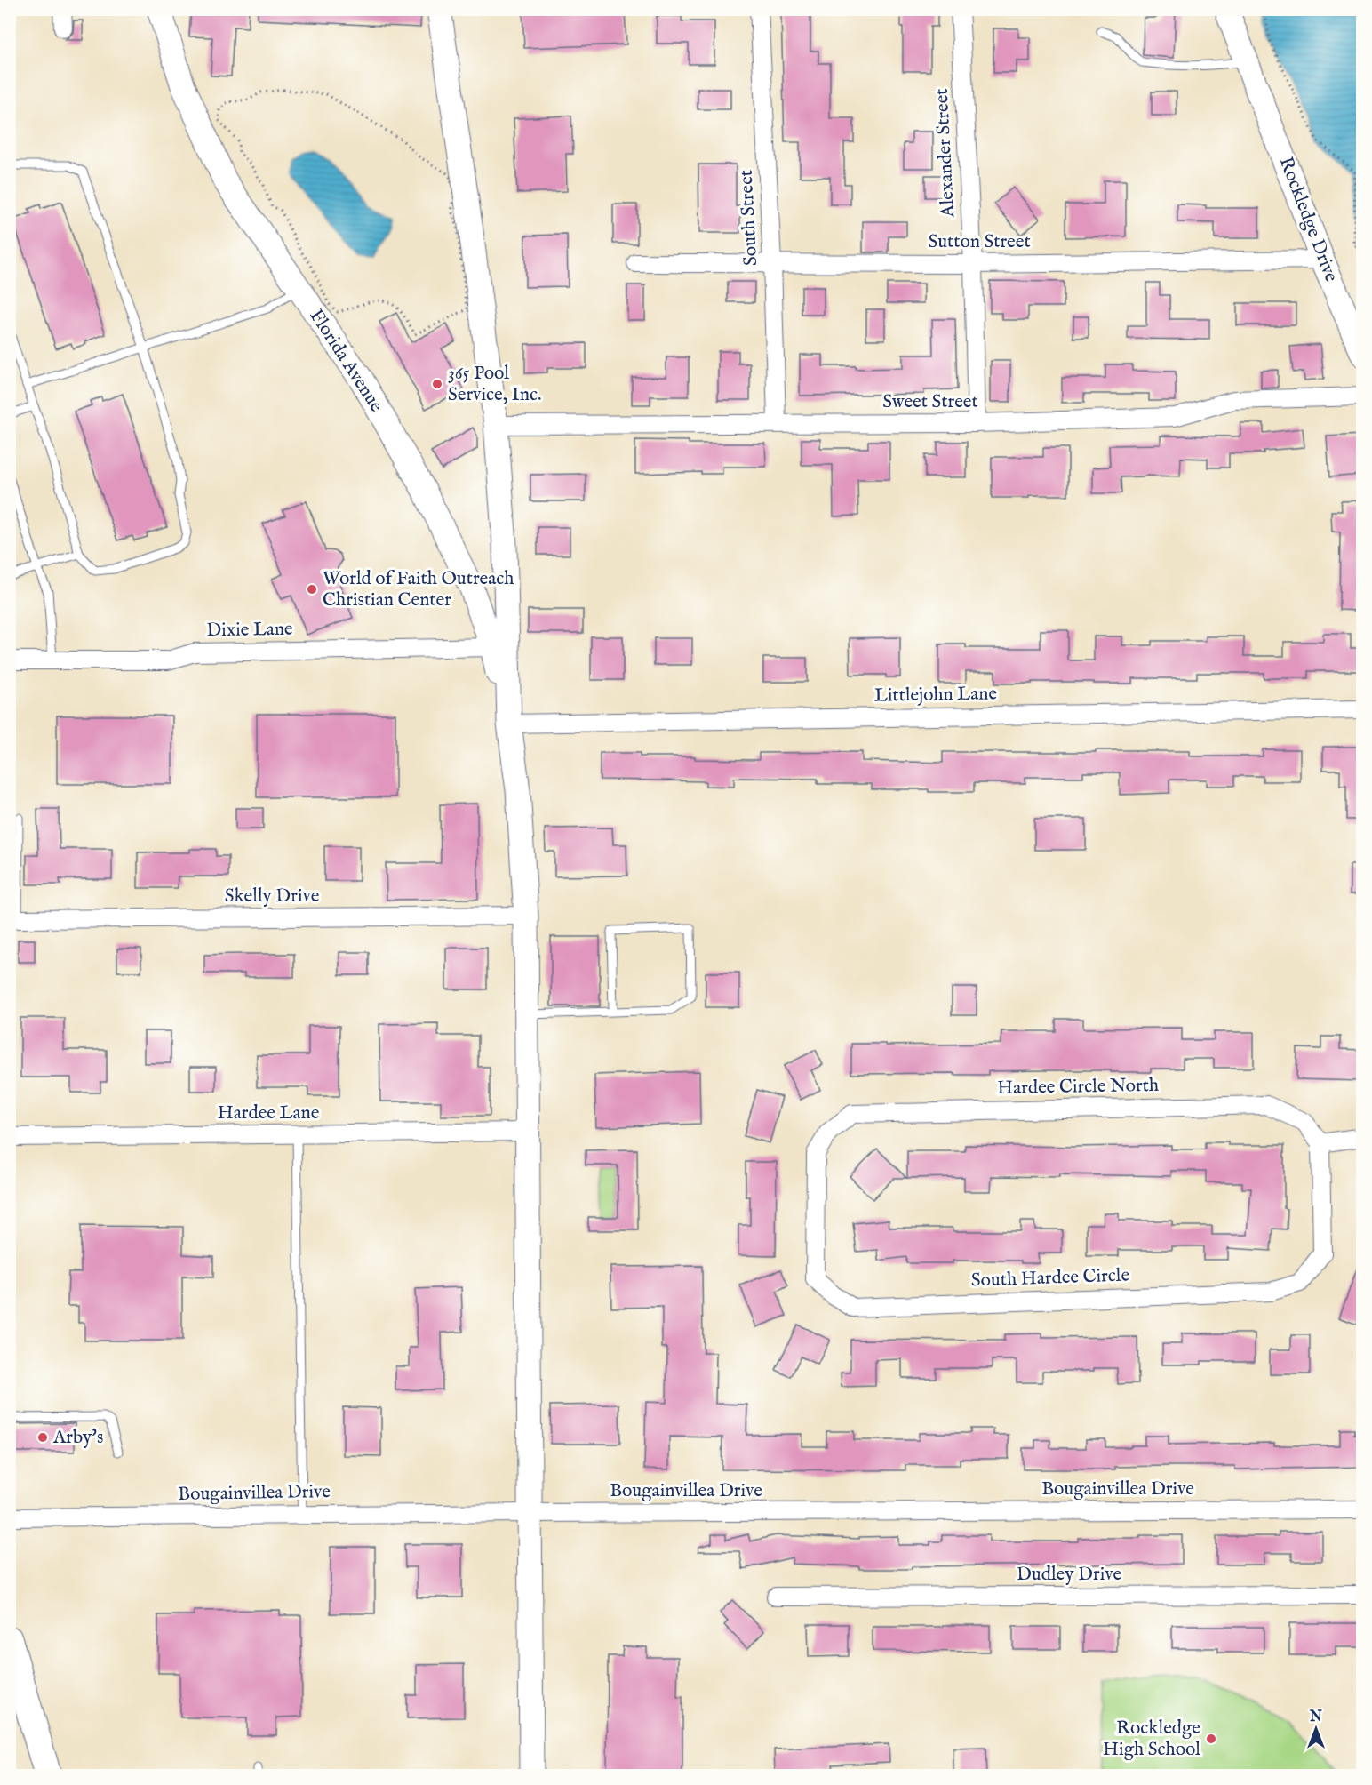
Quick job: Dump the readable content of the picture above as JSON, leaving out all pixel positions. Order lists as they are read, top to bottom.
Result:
{
  "streets": {
    "street": [
      "Alexander Street",
      "South Street",
      "Rockledge Drive",
      "Sutton Street",
      "Florida Avenue",
      "Sweet Street",
      "Dixie Lane",
      "Littlejohn Lane",
      "Skelly Drive",
      "Hardee Circle North",
      "Hardee Lane",
      "South Hardee Circle",
      "Bougainvillea Drive",
      "Dudley Drive"
    ]
  },
  "crossings": [
    ["Alexander Street", "Sutton Street"],
    ["Alexander Street", "Sweet Street"],
    ["South Street", "Sutton Street"],
    ["South Street", "Sweet Street"],
    ["Rockledge Drive", "Sutton Street"],
    ["Florida Avenue", "Dixie Lane"],
    ["Florida Avenue", "Littlejohn Lane"],
    ["Hardee Circle North", "South Hardee Circle"]
  ],
  "places": [
    "365 Pool Service, Inc.",
    "World of Faith Outreach Christian Center",
    "Arby's",
    "Rockledge High School"
  ],
  "north": "top"
}
